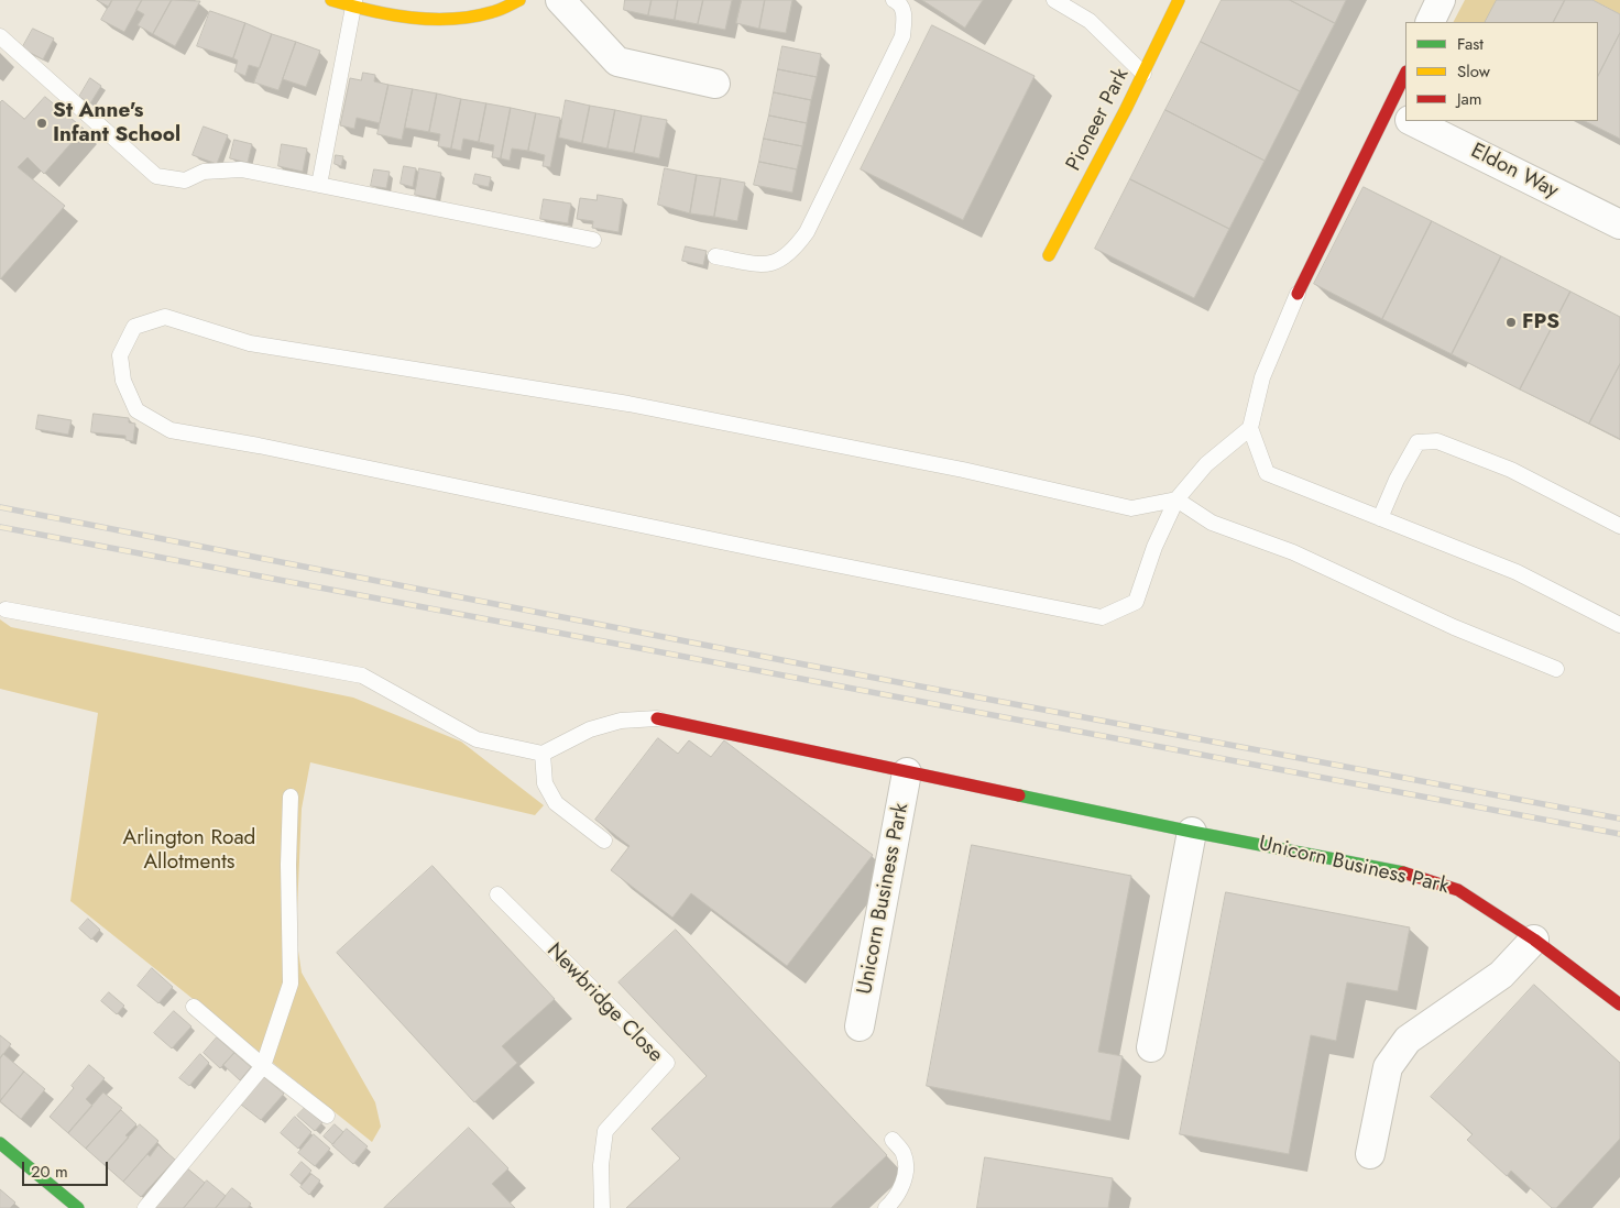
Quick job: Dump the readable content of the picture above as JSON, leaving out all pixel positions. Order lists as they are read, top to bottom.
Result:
{
  "streets": {
    "street": ["Pioneer Park", "Eldon Way", "Unicorn Business Park"],
    "lane": ["Newbridge Close"]
  },
  "parks": ["Arlington Road Allotments"],
  "places": ["St Anne's Infant School", "FPS"],
  "legend": ["Fast", "Slow", "Jam"],
  "scale_bar": "20 m"
}
